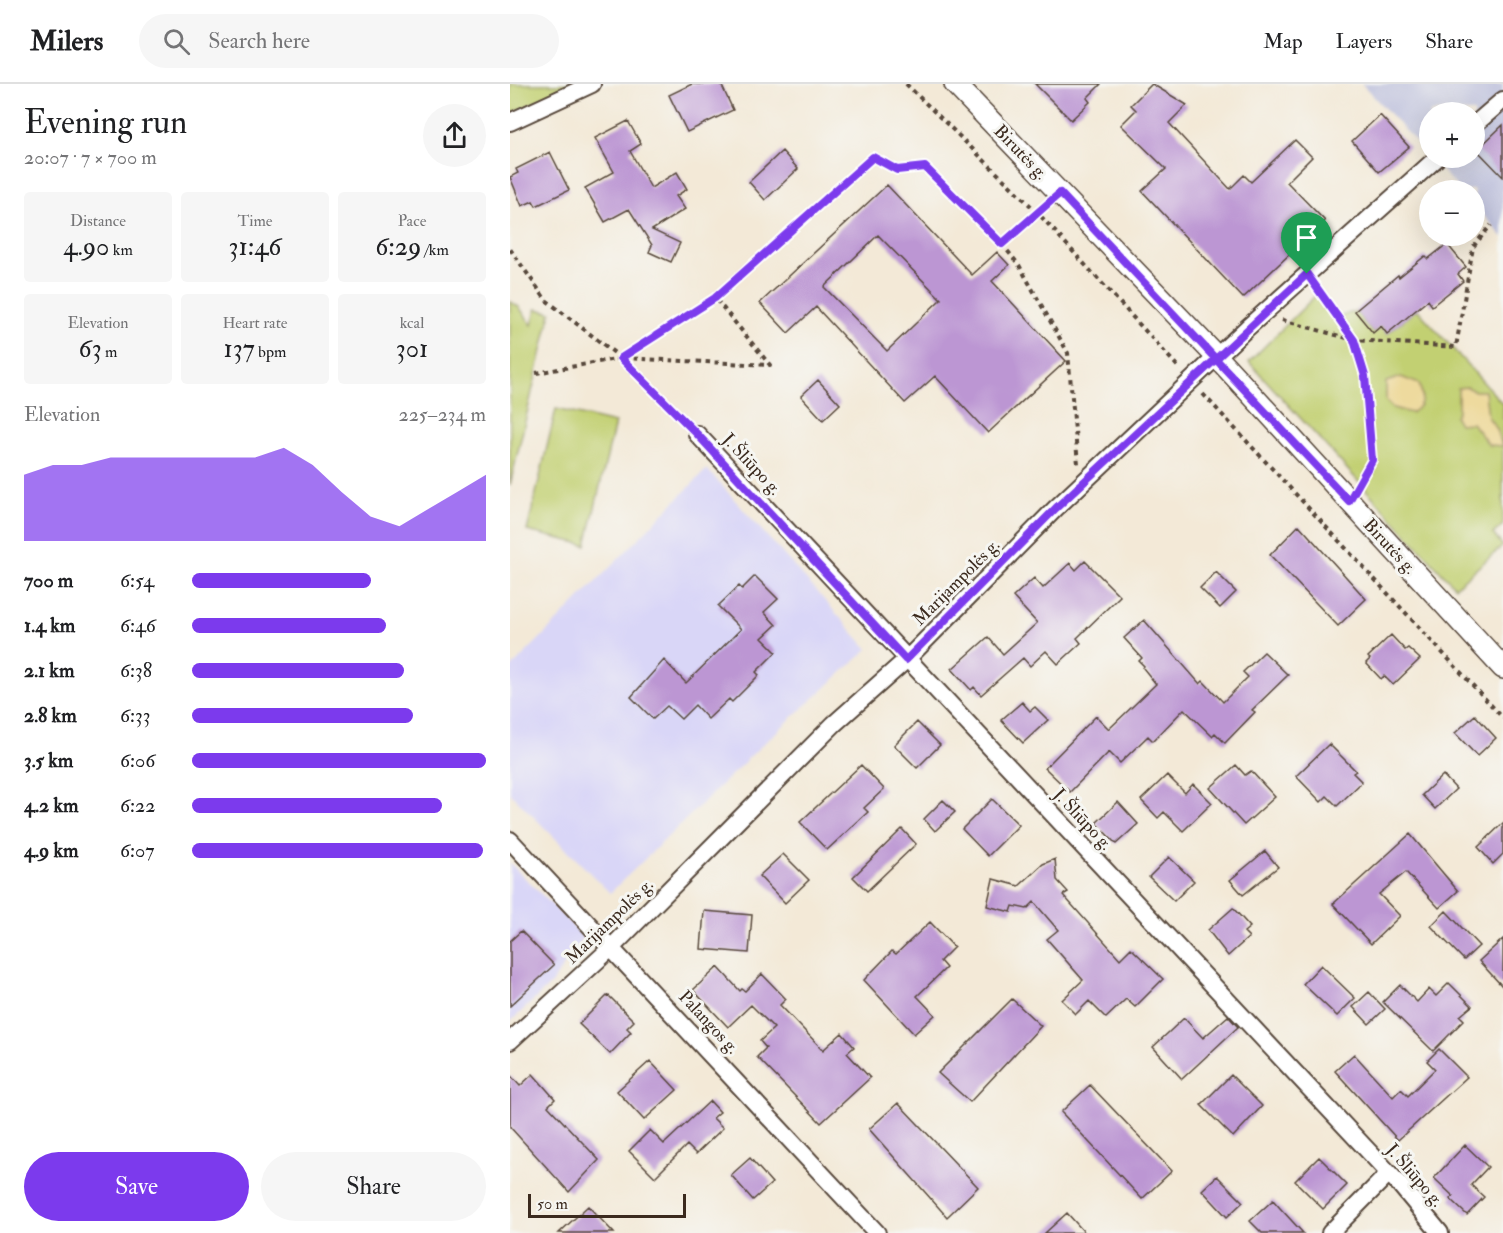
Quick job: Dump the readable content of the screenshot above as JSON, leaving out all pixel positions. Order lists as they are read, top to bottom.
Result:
{
  "streets": {
    "street": [
      "Birutės g.",
      "J. Šliūpo g.",
      "Marijampolės g.",
      "Palangos g."
    ]
  },
  "crossings": [
    ["Birutės g.", "Marijampolės g."],
    ["J. Šliūpo g.", "Marijampolės g."],
    ["Marijampolės g.", "Palangos g."]
  ],
  "scale_bar": "50 m",
  "page": {
    "header": "Milers",
    "search": "Search here",
    "nav": ["Map", "Layers", "Share"],
    "heading": ["Evening run", "20:07 · 7 × 700 m"],
    "map_buttons": ["+", "−"],
    "stats": [
      ["Distance", "4.90 km"],
      ["Time", "31:46"],
      ["Pace", "6:29 /km"],
      ["Elevation", "63 m"],
      ["Heart rate", "137 bpm"],
      ["kcal", "301"]
    ],
    "chart": ["Elevation", "225–234 m"],
    "list": [
      {
        "name": "700 m",
        "note": "6:54"
      },
      {
        "name": "1.4 km",
        "note": "6:46"
      },
      {
        "name": "2.1 km",
        "note": "6:38"
      },
      {
        "name": "2.8 km",
        "note": "6:33"
      },
      {
        "name": "3.5 km",
        "note": "6:06"
      },
      {
        "name": "4.2 km",
        "note": "6:22"
      },
      {
        "name": "4.9 km",
        "note": "6:07"
      }
    ],
    "buttons": ["Save", "Share"],
    "scale": "50 m"
  }
}
